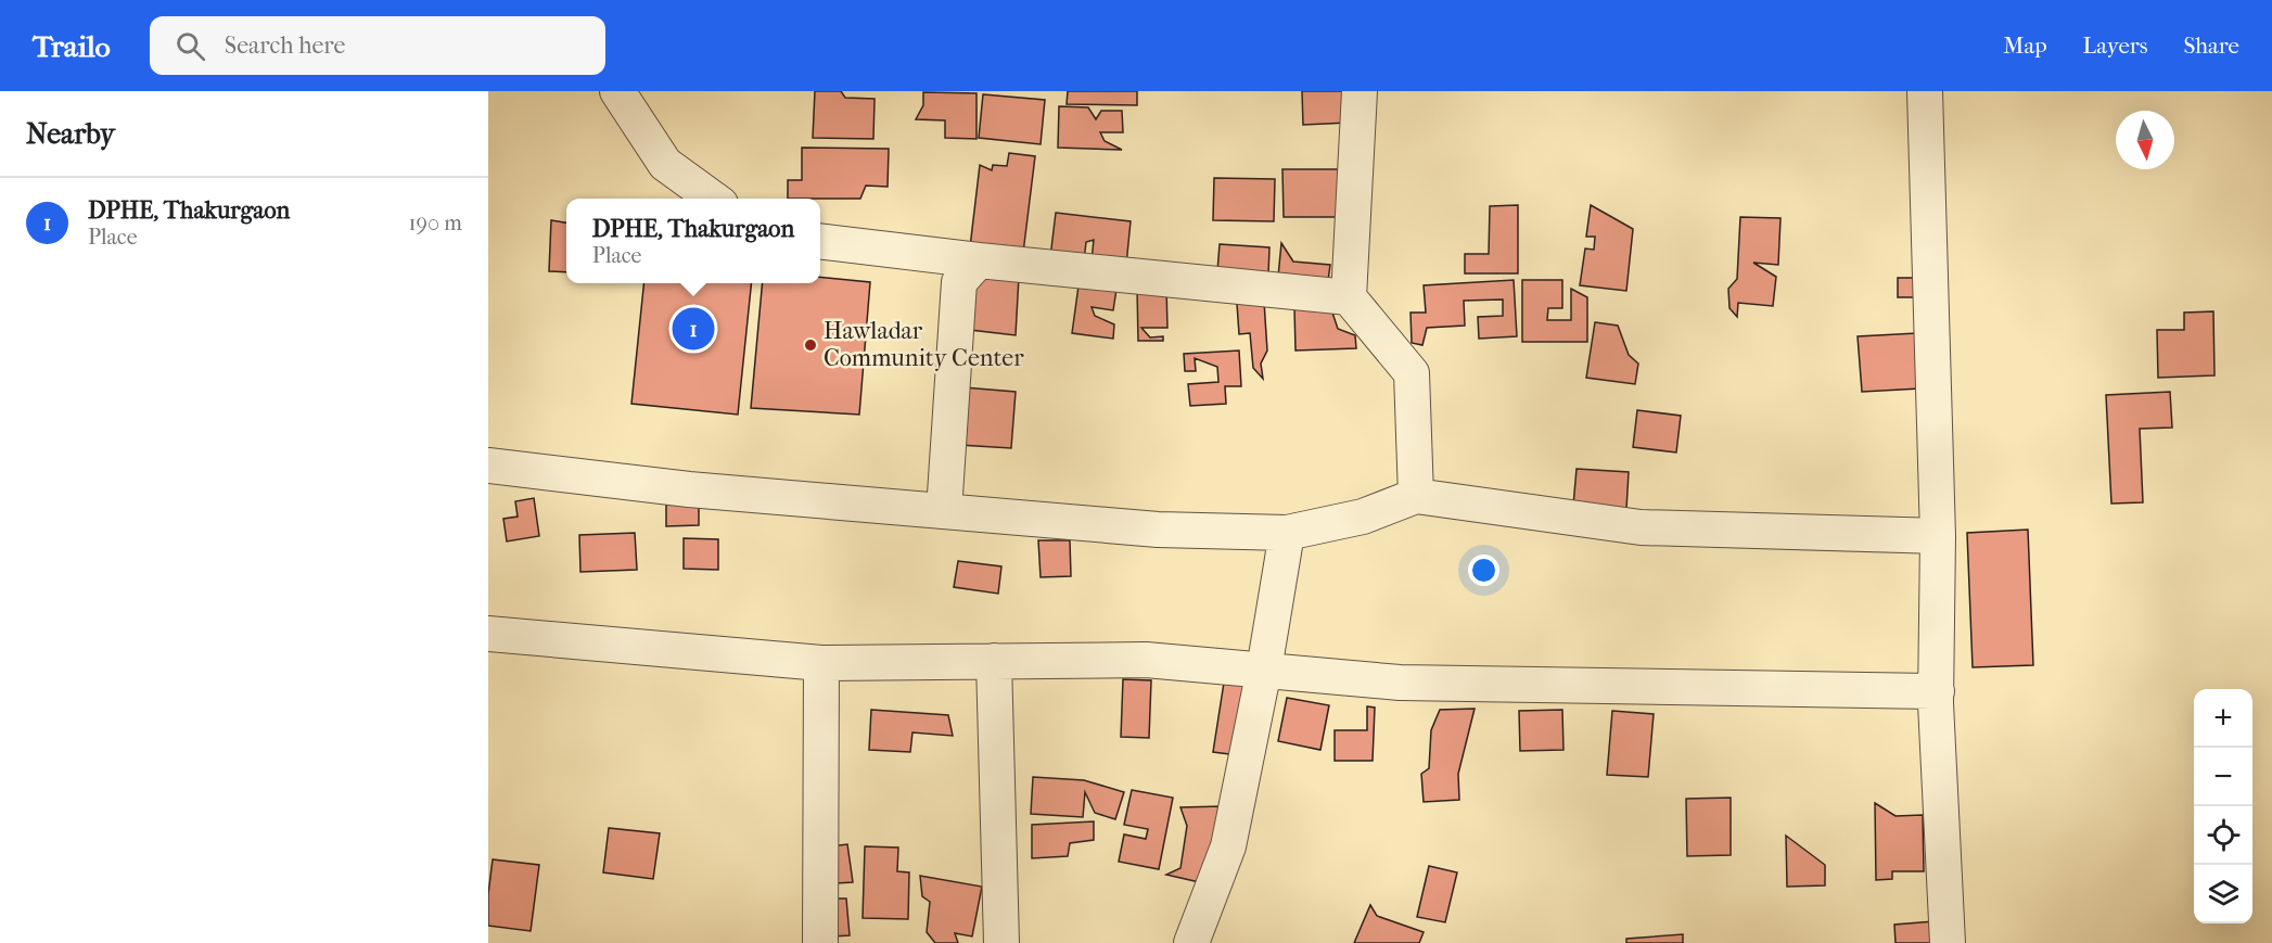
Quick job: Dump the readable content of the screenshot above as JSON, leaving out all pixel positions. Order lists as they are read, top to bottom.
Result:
{
  "places": ["Hawladar Community Center"],
  "north": "bottom",
  "page": {
    "header": "Trailo",
    "search": "Search here",
    "nav": ["Map", "Layers", "Share"],
    "heading": "Nearby",
    "list": [
      {
        "mark": "1",
        "name": "DPHE, Thakurgaon",
        "note": "Place",
        "value": "190 m"
      }
    ],
    "popup": ["DPHE, Thakurgaon", "Place"],
    "pins": "1",
    "map_buttons": ["+", "−"]
  }
}
